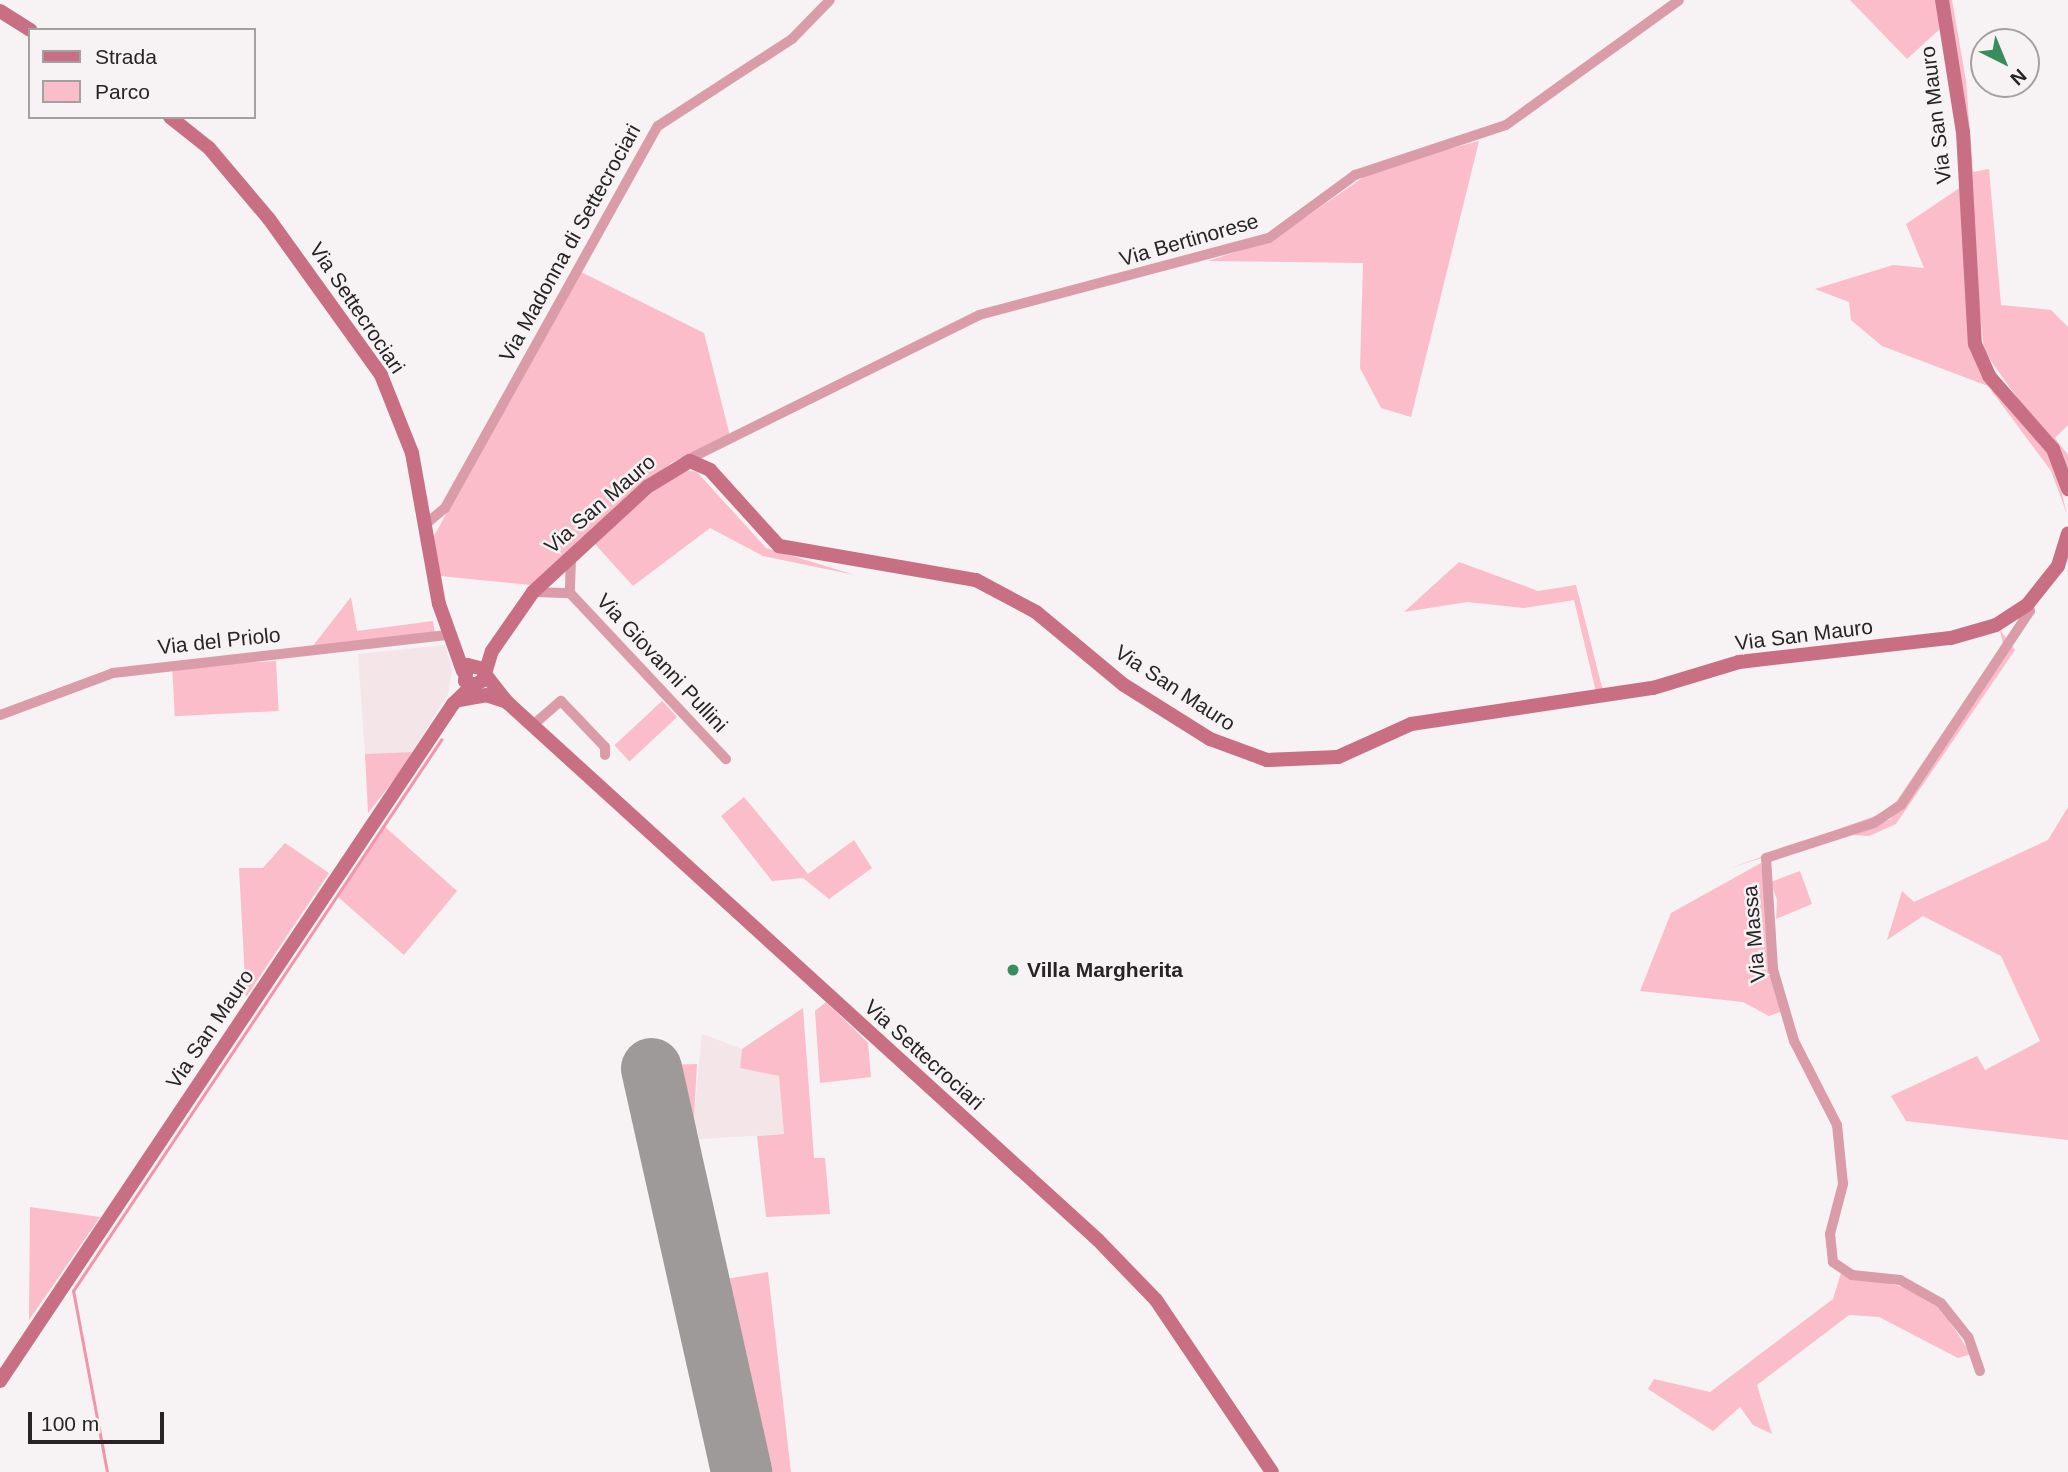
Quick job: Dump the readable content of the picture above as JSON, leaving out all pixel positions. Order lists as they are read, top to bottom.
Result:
{
  "streets": {
    "main road": ["Via San Mauro", "Via Settecrociari"],
    "street": [
      "Via Bertinorese",
      "Via Madonna di Settecrociari",
      "Via del Priolo",
      "Via Giovanni Pullini",
      "Via Massa"
    ]
  },
  "crossings": [
    ["Via San Mauro", "Via Bertinorese"],
    ["Via San Mauro", "Via Settecrociari"],
    ["Via San Mauro", "Via Giovanni Pullini"],
    ["Via San Mauro", "Via Massa"],
    ["Via Madonna di Settecrociari", "Via Settecrociari"],
    ["Via Settecrociari", "Via del Priolo"]
  ],
  "places": ["Villa Margherita"],
  "legend": ["Strada", "Parco"],
  "scale_bar": "100 m",
  "north": "bottom right"
}
